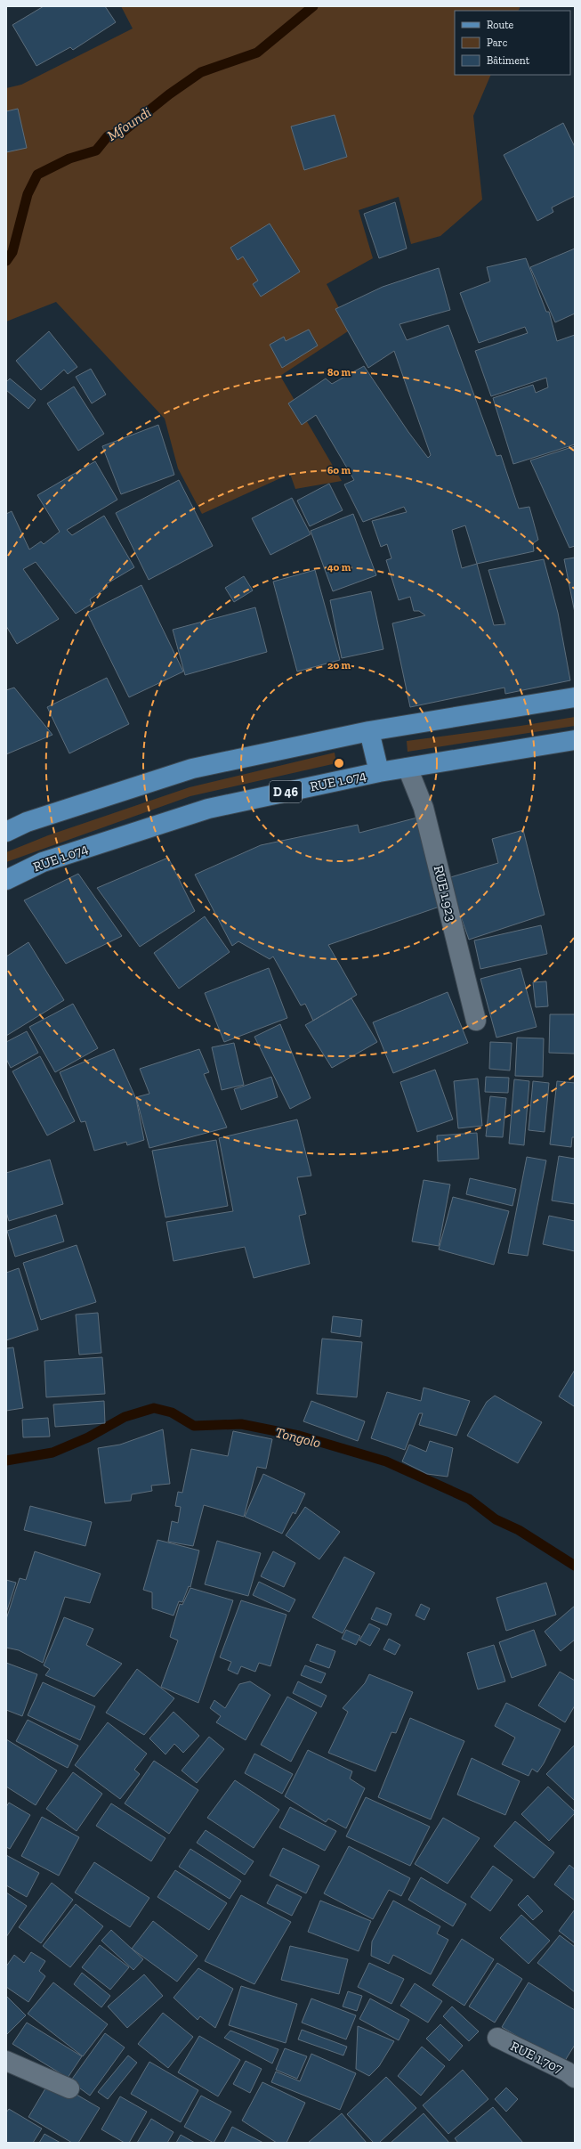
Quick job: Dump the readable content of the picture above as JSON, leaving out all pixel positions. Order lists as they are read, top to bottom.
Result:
{
  "streets": {
    "main road": ["RUE 1.074", "D 46"],
    "street": ["RUE 1.923", "RUE 1.707"]
  },
  "crossings": [
    ["RUE 1.074", "RUE 1.923"]
  ],
  "water": ["Mfoundi", "Tongolo"],
  "legend": ["Route", "Parc", "Bâtiment"],
  "rings": [
    "80 m",
    "60 m",
    "40 m",
    "20 m"
  ]
}
